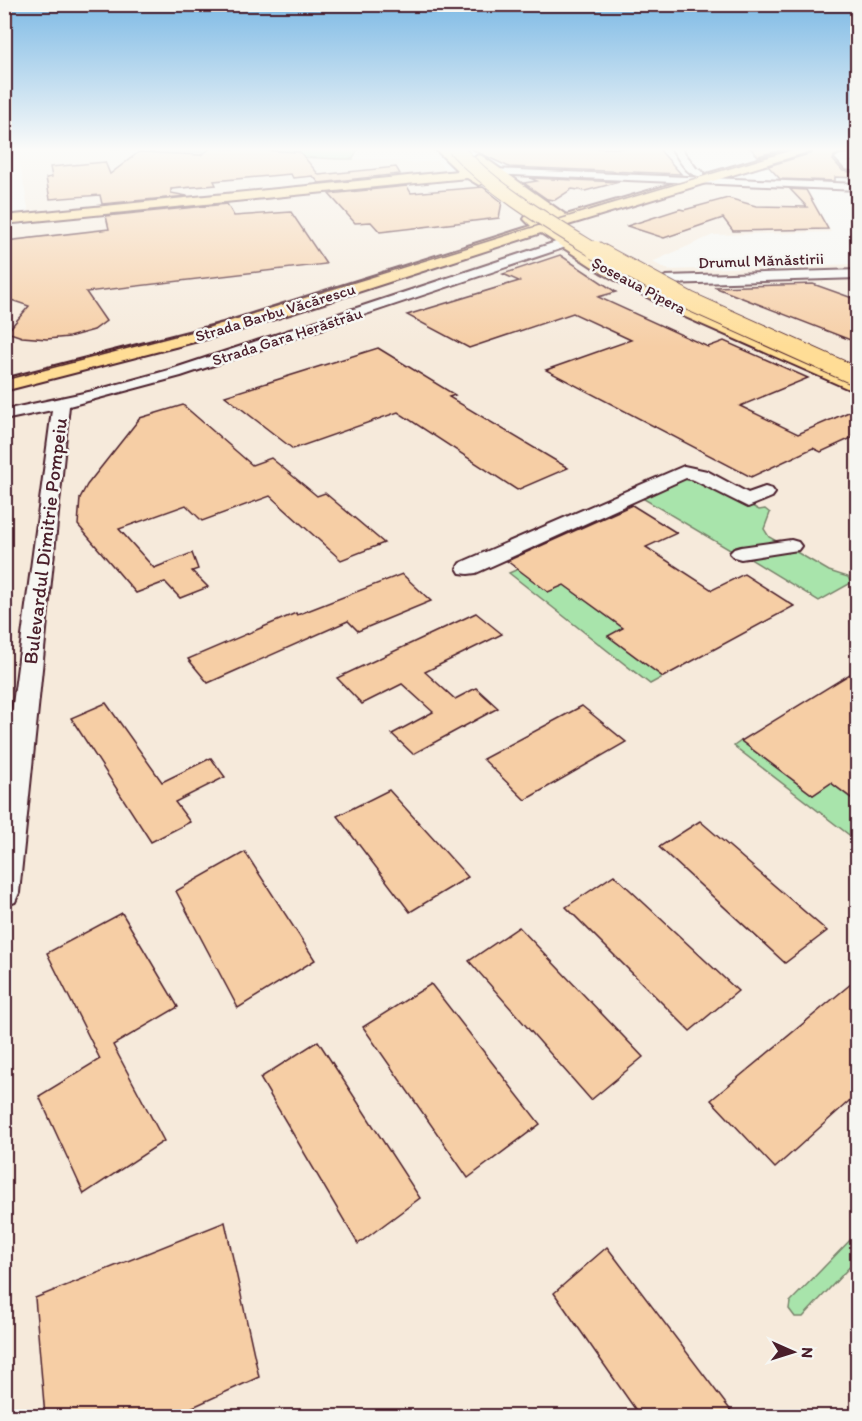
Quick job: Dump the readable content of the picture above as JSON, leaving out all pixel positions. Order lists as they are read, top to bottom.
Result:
{
  "streets": {
    "main road": ["Șoseaua Pipera", "Strada Barbu Văcărescu"],
    "street": ["Drumul Mănăstirii", "Strada Gara Herăstrău", "Bulevardul Dimitrie Pompeiu"]
  },
  "crossings": [
    ["Drumul Mănăstirii", "Șoseaua Pipera"],
    ["Șoseaua Pipera", "Strada Barbu Văcărescu"],
    ["Șoseaua Pipera", "Strada Gara Herăstrău"],
    ["Strada Gara Herăstrău", "Bulevardul Dimitrie Pompeiu"]
  ],
  "north": "right"
}
